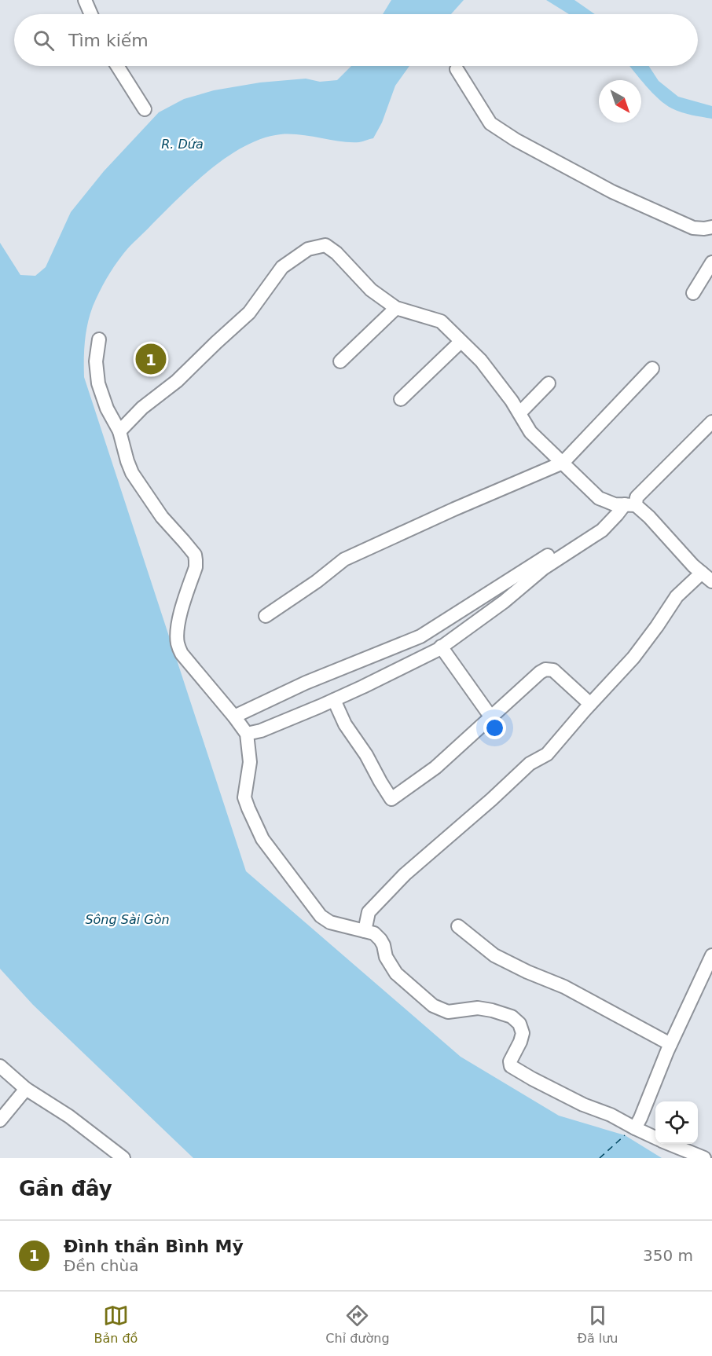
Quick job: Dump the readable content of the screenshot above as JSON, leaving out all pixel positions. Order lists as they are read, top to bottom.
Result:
{
  "water": ["R. Dứa", "Sông Sài Gòn"],
  "north": "bottom right",
  "page": {
    "search": "Tìm kiếm",
    "pins": "1",
    "heading": "Gần đây",
    "list": [
      {
        "mark": "1",
        "name": "Đình thần Bình Mỹ",
        "note": "Đền chùa",
        "value": "350 m"
      }
    ],
    "nav": ["Bản đồ", "Chỉ đường", "Đã lưu"]
  }
}
